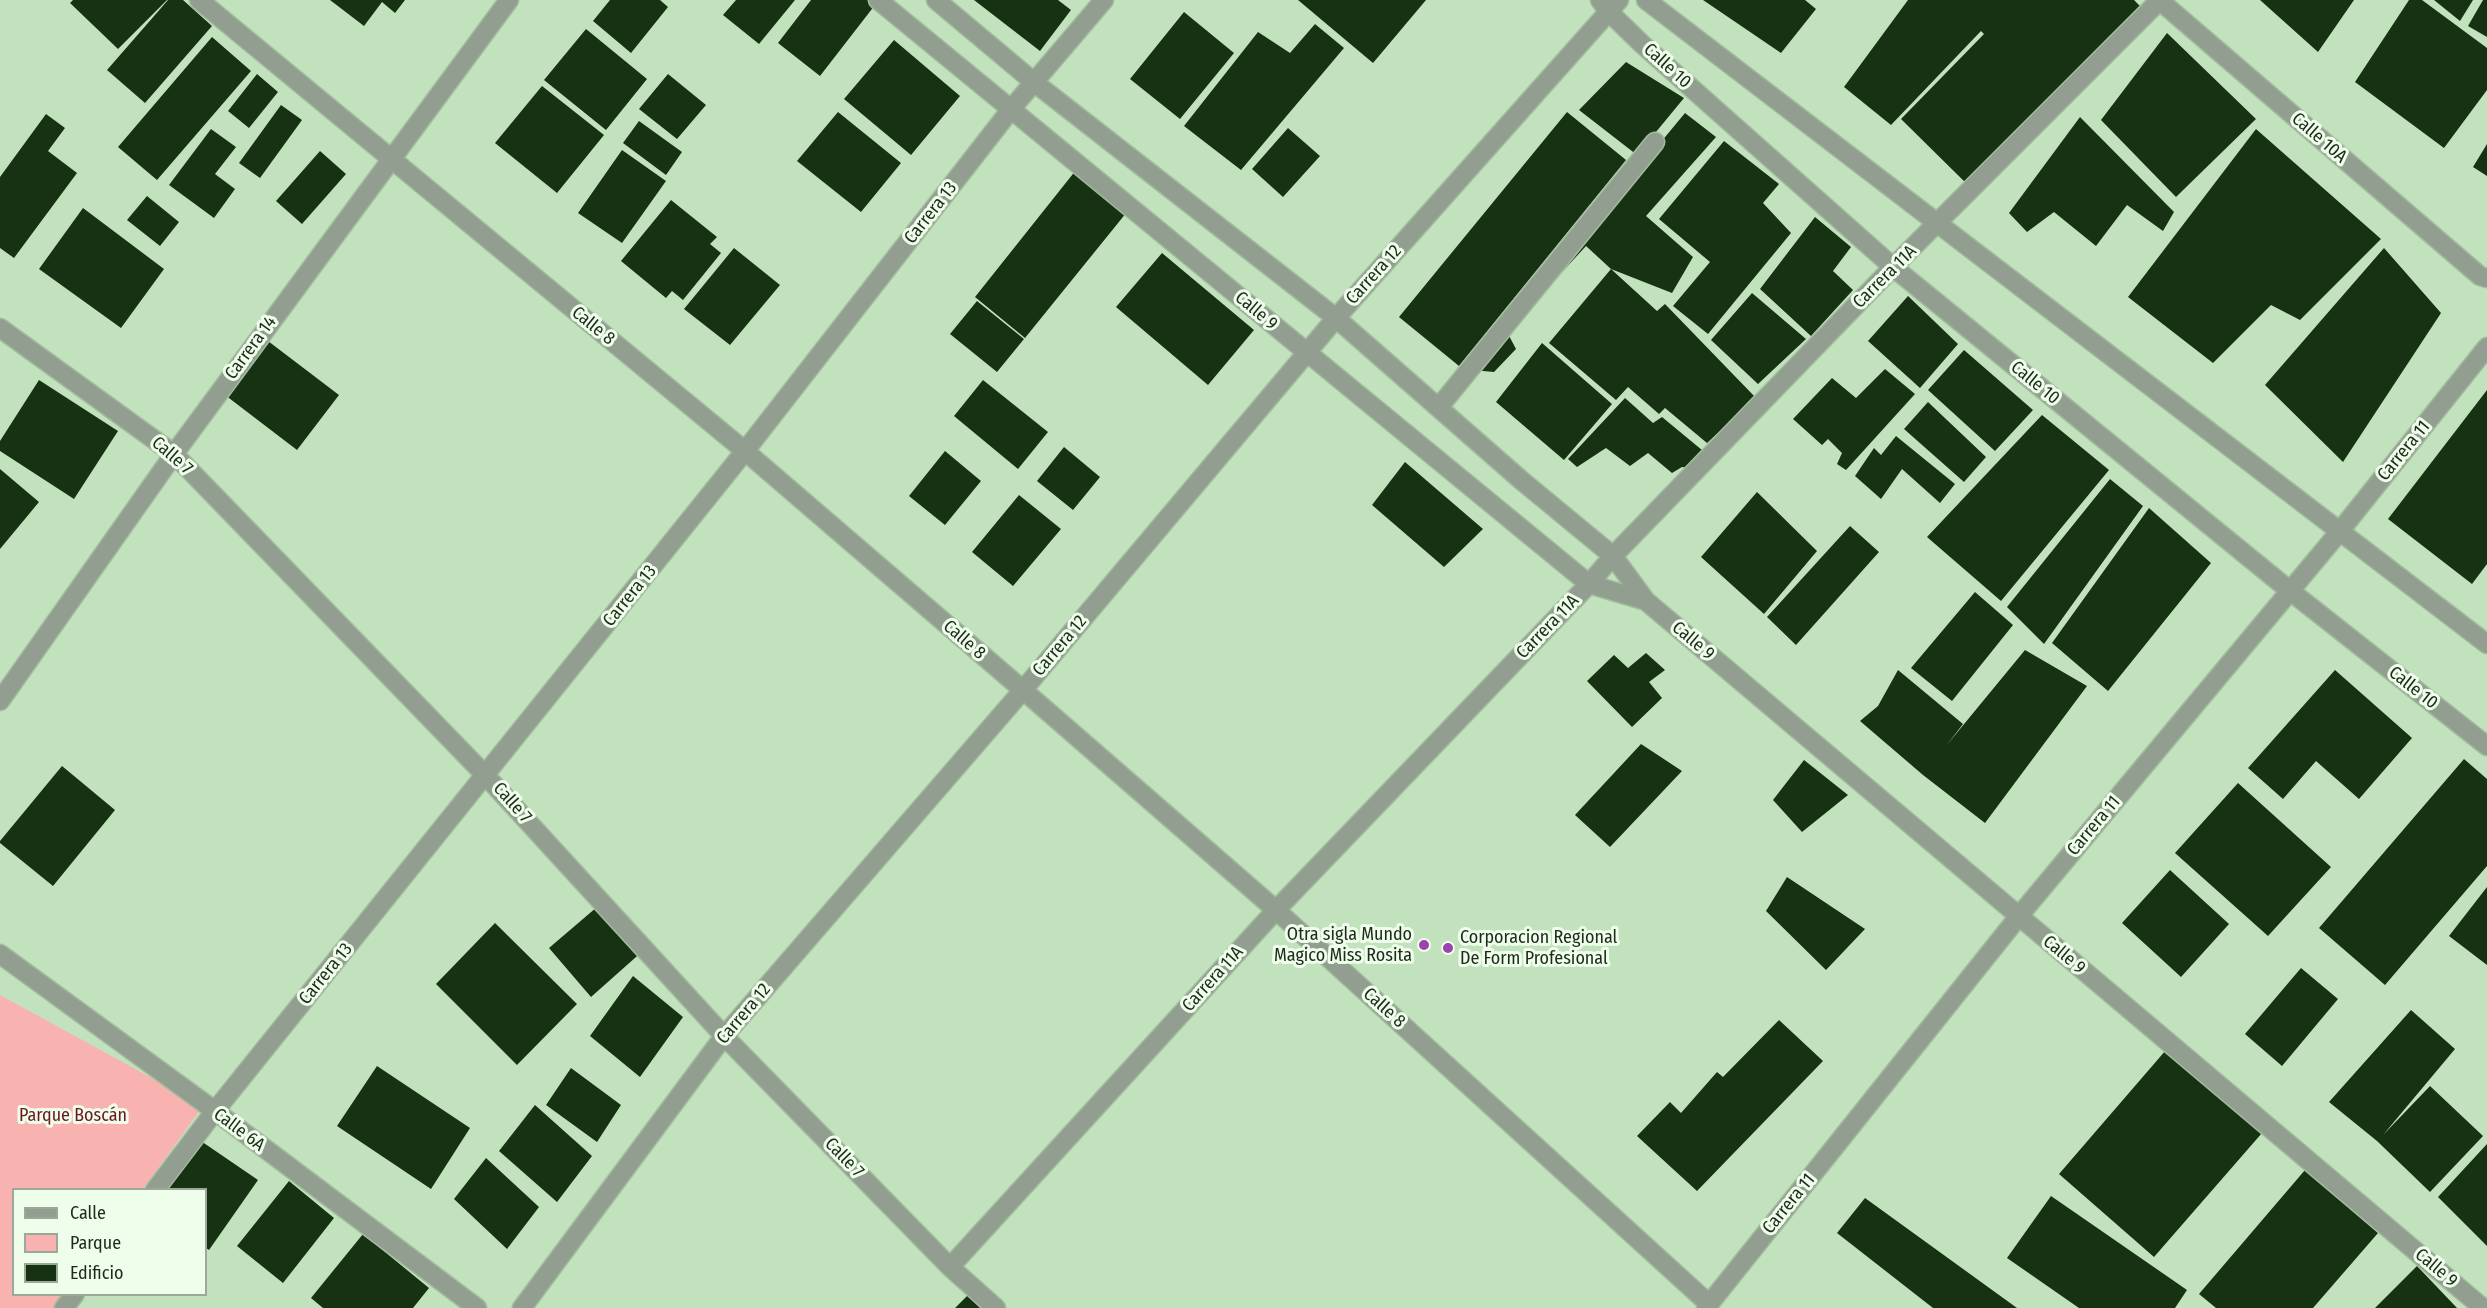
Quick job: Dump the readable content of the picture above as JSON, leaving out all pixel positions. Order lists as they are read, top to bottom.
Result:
{
  "streets": {
    "street": [
      "Calle 10",
      "Calle 10A",
      "Carrera 13",
      "Carrera 12",
      "Carrera 11A",
      "Calle 9",
      "Calle 8",
      "Carrera 14",
      "Carrera 11",
      "Calle 7",
      "Calle 6A"
    ]
  },
  "crossings": [
    ["Calle 10", "Carrera 12"],
    ["Calle 10", "Carrera 11A"],
    ["Calle 10", "Carrera 11"],
    ["Calle 10A", "Carrera 11A"],
    ["Carrera 13", "Calle 9"],
    ["Carrera 13", "Calle 8"],
    ["Carrera 13", "Calle 7"],
    ["Carrera 13", "Calle 6A"],
    ["Carrera 12", "Calle 9"],
    ["Carrera 12", "Calle 8"],
    ["Carrera 12", "Calle 7"],
    ["Carrera 11A", "Calle 9"],
    ["Carrera 11A", "Calle 8"],
    ["Carrera 11A", "Calle 7"],
    ["Calle 9", "Carrera 11"],
    ["Calle 8", "Carrera 14"],
    ["Calle 8", "Carrera 11"],
    ["Carrera 14", "Calle 7"]
  ],
  "parks": ["Parque Boscán"],
  "places": ["Otra sigla Mundo Magico Miss Rosita", "Corporacion Regional De Form Profesional"],
  "legend": ["Calle", "Parque", "Edificio"]
}
